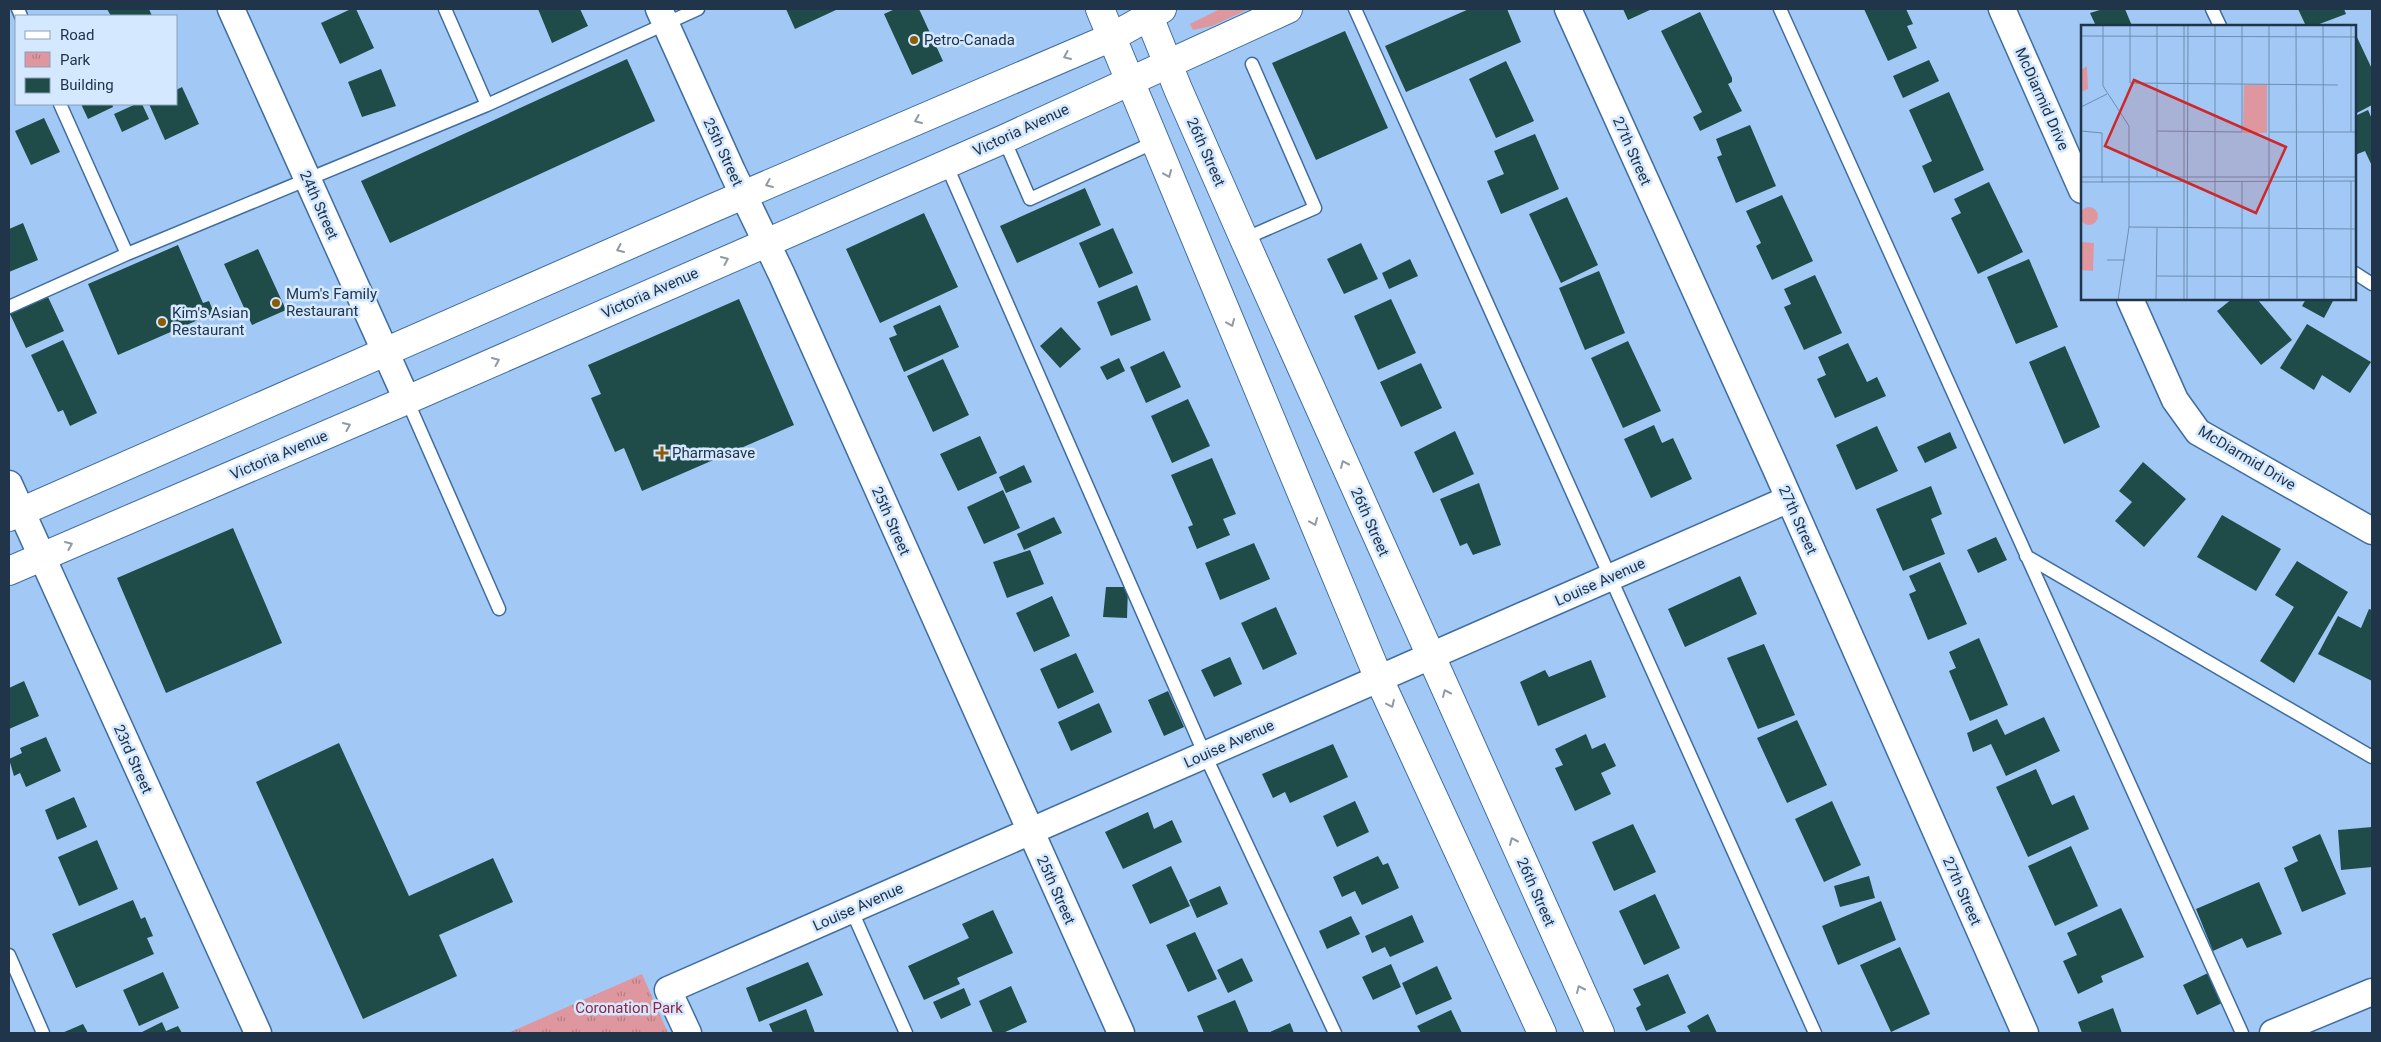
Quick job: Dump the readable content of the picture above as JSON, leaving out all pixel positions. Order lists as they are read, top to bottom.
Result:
{
  "streets": {
    "main road": ["Victoria Avenue", "26th Street"],
    "street": [
      "McDiarmid Drive",
      "27th Street",
      "25th Street",
      "24th Street",
      "Louise Avenue",
      "23rd Street"
    ]
  },
  "crossings": [
    ["Victoria Avenue", "25th Street"],
    ["Victoria Avenue", "26th Street"],
    ["Victoria Avenue", "24th Street"],
    ["Victoria Avenue", "23rd Street"],
    ["27th Street", "Louise Avenue"],
    ["25th Street", "Louise Avenue"],
    ["26th Street", "Louise Avenue"]
  ],
  "parks": ["Coronation Park"],
  "places": {
    "other": ["Petro-Canada", "Mum's Family Restaurant", "Kim's Asian Restaurant"],
    "health": ["Pharmasave"]
  },
  "legend": ["Road", "Park", "Building"]
}
